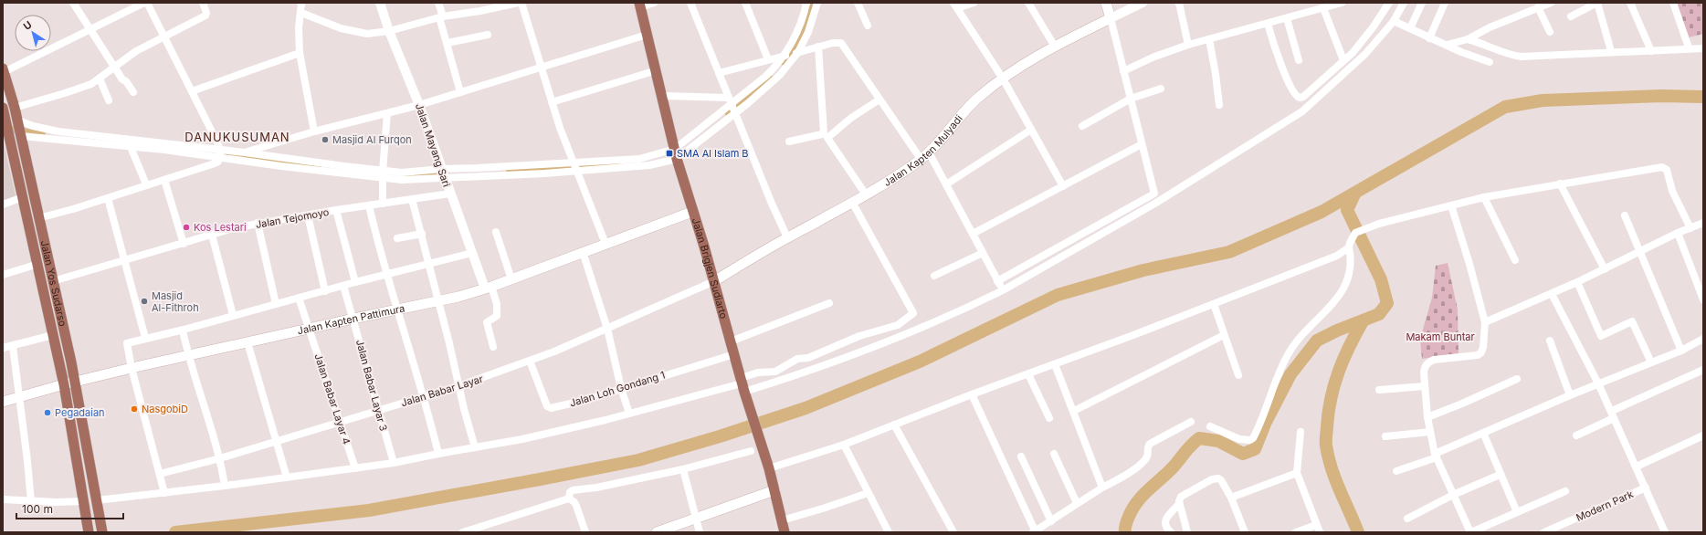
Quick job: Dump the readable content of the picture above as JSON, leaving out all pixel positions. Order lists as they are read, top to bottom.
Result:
{
  "streets": {
    "main road": [
      "Jalan Kapten Mulyadi",
      "Jalan Brigjen Sudiarto",
      "Jalan Yos Sudarso",
      "Jalan Kapten Pattimura"
    ],
    "street": [
      "Jalan Mayang Sari",
      "Jalan Tejomoyo",
      "Jalan Babar Layar 3",
      "Jalan Loh Gondang 1",
      "Jalan Babar Layar",
      "Jalan Babar Layar 4",
      "Modern Park"
    ]
  },
  "crossings": [
    ["Jalan Mayang Sari", "Jalan Tejomoyo"],
    ["Jalan Mayang Sari", "Jalan Kapten Pattimura"],
    ["Jalan Kapten Mulyadi", "Jalan Brigjen Sudiarto"],
    ["Jalan Kapten Mulyadi", "Jalan Babar Layar"],
    ["Jalan Tejomoyo", "Jalan Yos Sudarso"],
    ["Jalan Brigjen Sudiarto", "Jalan Kapten Pattimura"],
    ["Jalan Brigjen Sudiarto", "Jalan Loh Gondang 1"],
    ["Jalan Brigjen Sudiarto", "Jalan Babar Layar"],
    ["Jalan Yos Sudarso", "Jalan Kapten Pattimura"],
    ["Jalan Kapten Pattimura", "Jalan Babar Layar 3"],
    ["Jalan Kapten Pattimura", "Jalan Babar Layar 4"],
    ["Jalan Babar Layar 3", "Jalan Babar Layar"],
    ["Jalan Loh Gondang 1", "Jalan Babar Layar"],
    ["Jalan Babar Layar", "Jalan Babar Layar 4"]
  ],
  "districts": ["DANUKUSUMAN"],
  "parks": ["Makam Buntar"],
  "places": {
    "other": [
      "Masjid Al Furqon",
      "Kos Lestari",
      "Masjid Al-Fithroh",
      "NasgobiD",
      "Pegadaian"
    ],
    "transit": ["SMA Al Islam B"]
  },
  "scale_bar": "100 m",
  "north": "top left"
}
